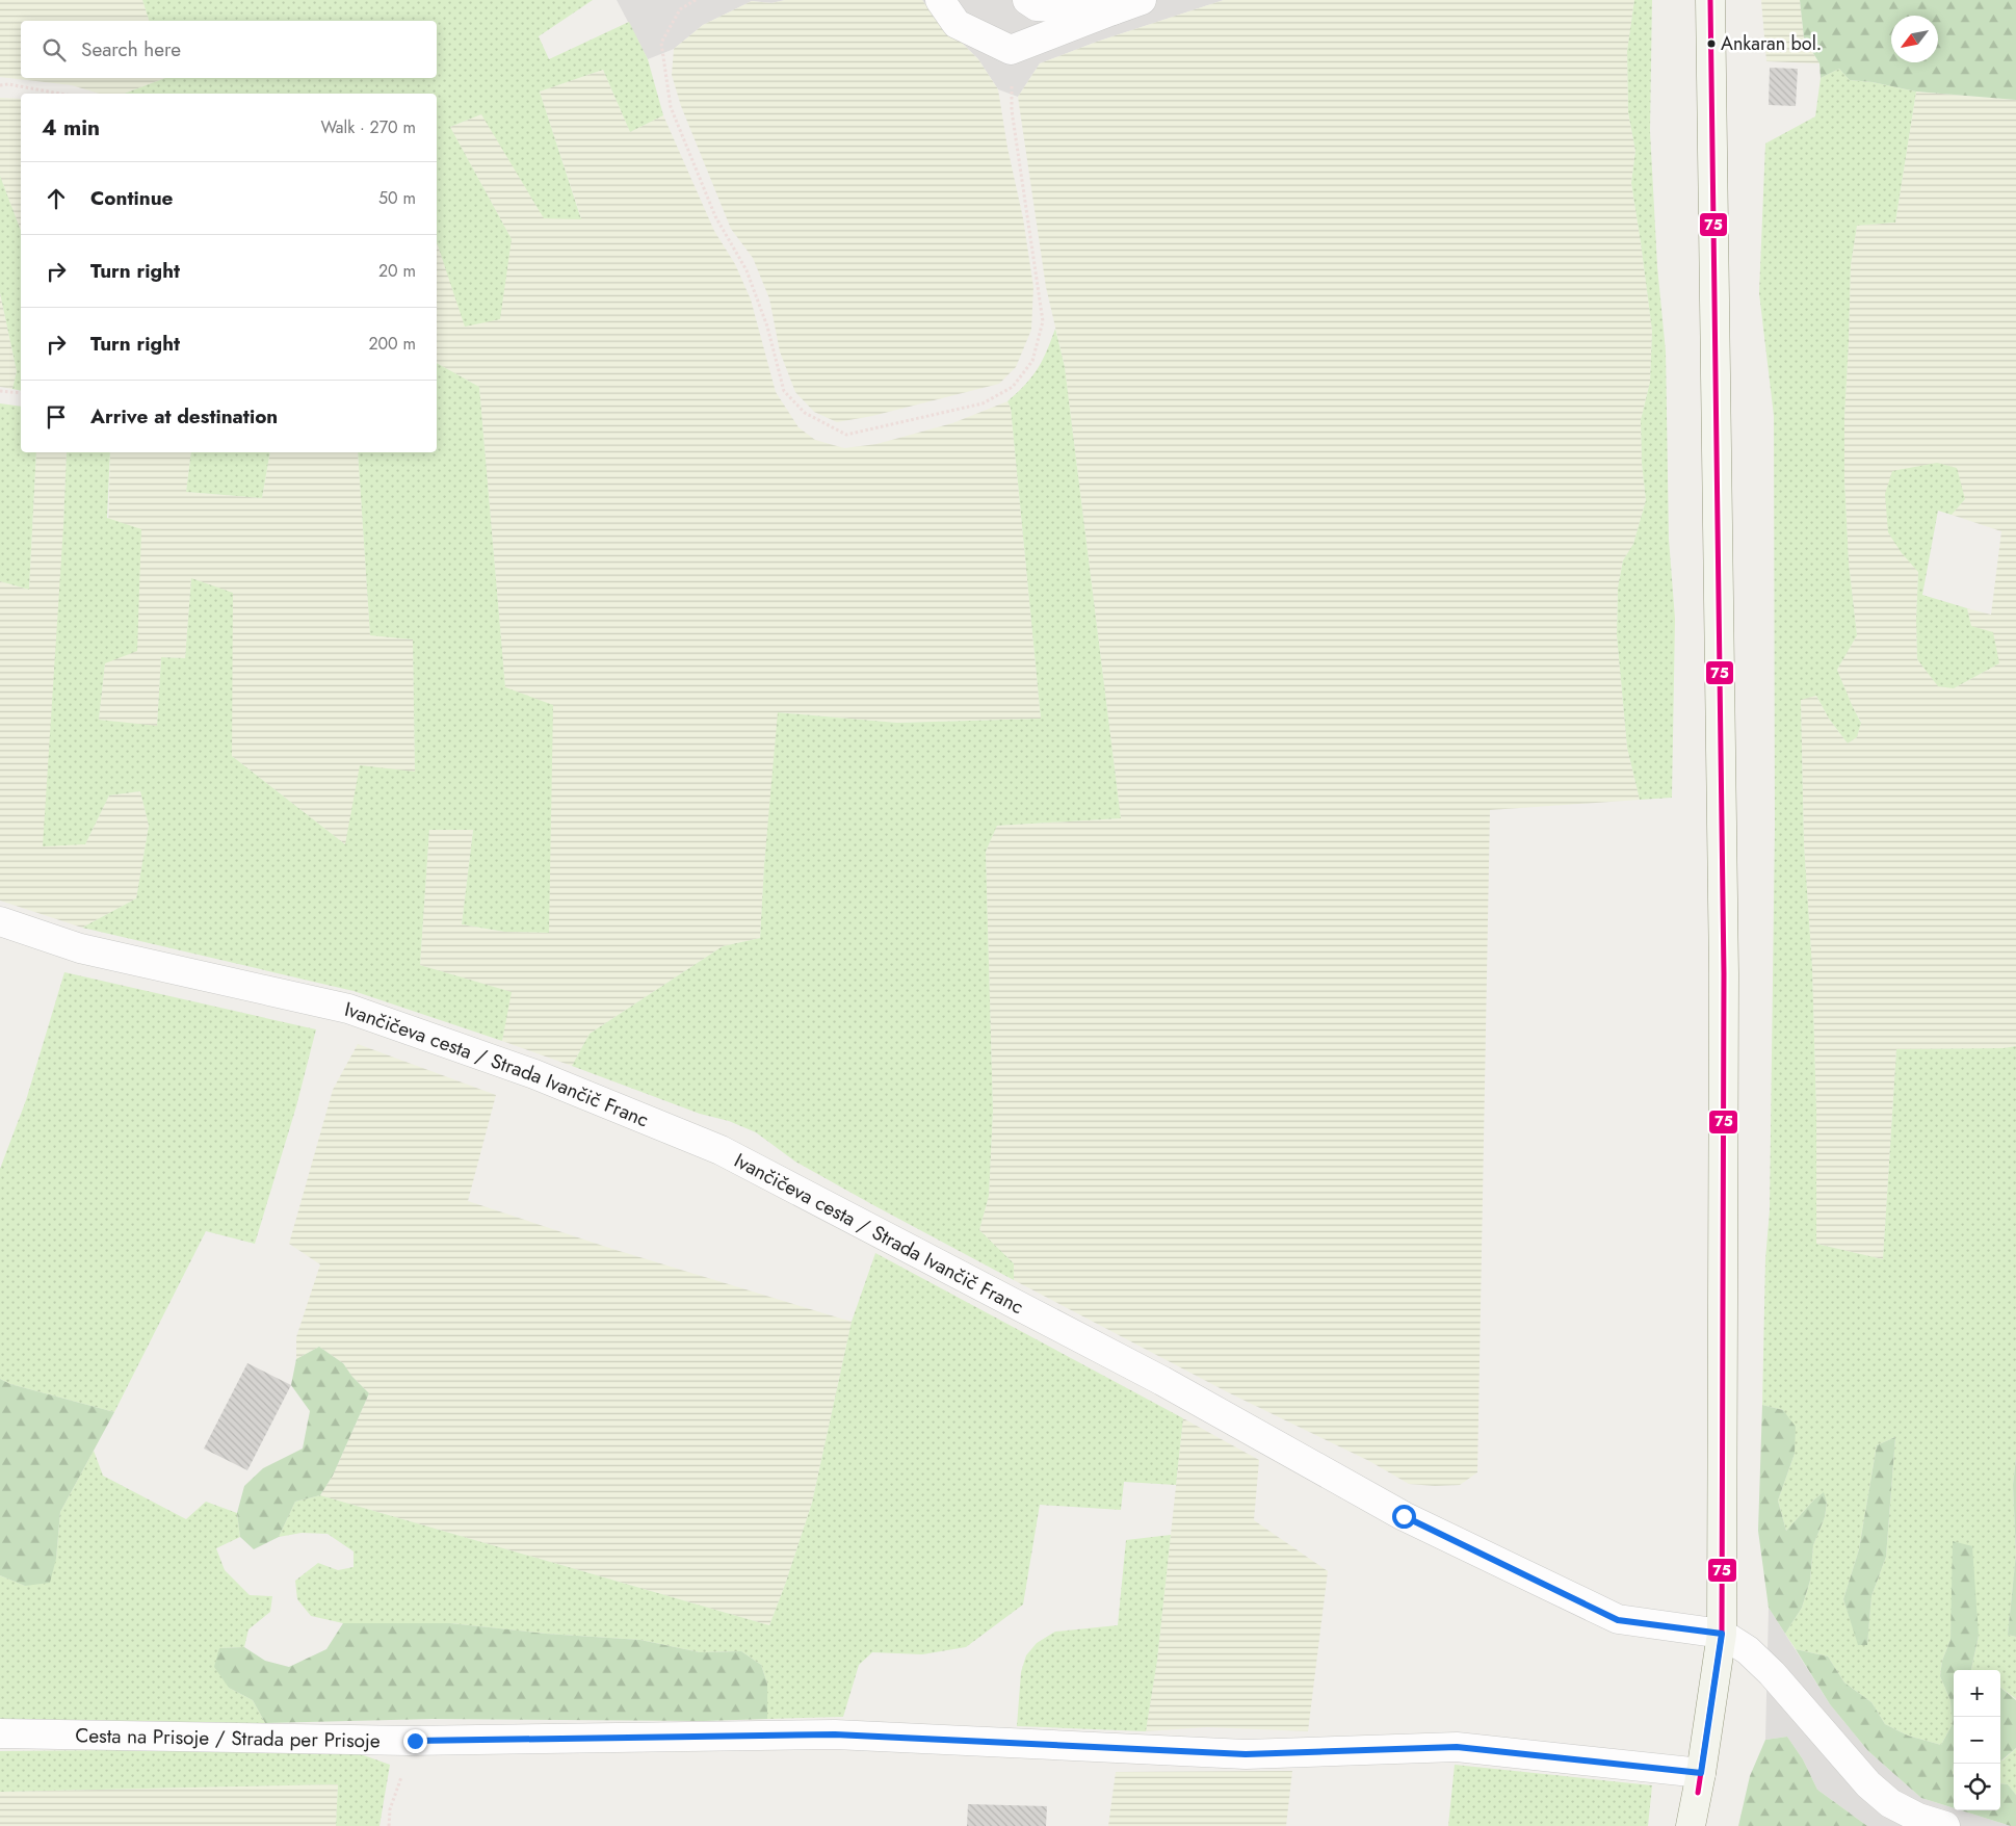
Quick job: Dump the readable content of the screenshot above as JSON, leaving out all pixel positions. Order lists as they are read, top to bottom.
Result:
{
  "streets": {
    "street": ["Ivančičeva cesta / Strada Ivančič Franc", "Cesta na Prisoje / Strada per Prisoje"]
  },
  "places": ["Ankaran bol."],
  "lines": ["transit line 75"],
  "north": "bottom left",
  "page": {
    "search": "Search here",
    "heading": ["4 min", "Walk · 270 m"],
    "list": [
      ["Continue", "50 m"],
      ["Turn right", "20 m"],
      ["Turn right", "200 m"],
      "Arrive at destination"
    ],
    "map_buttons": ["+", "−"]
  }
}
